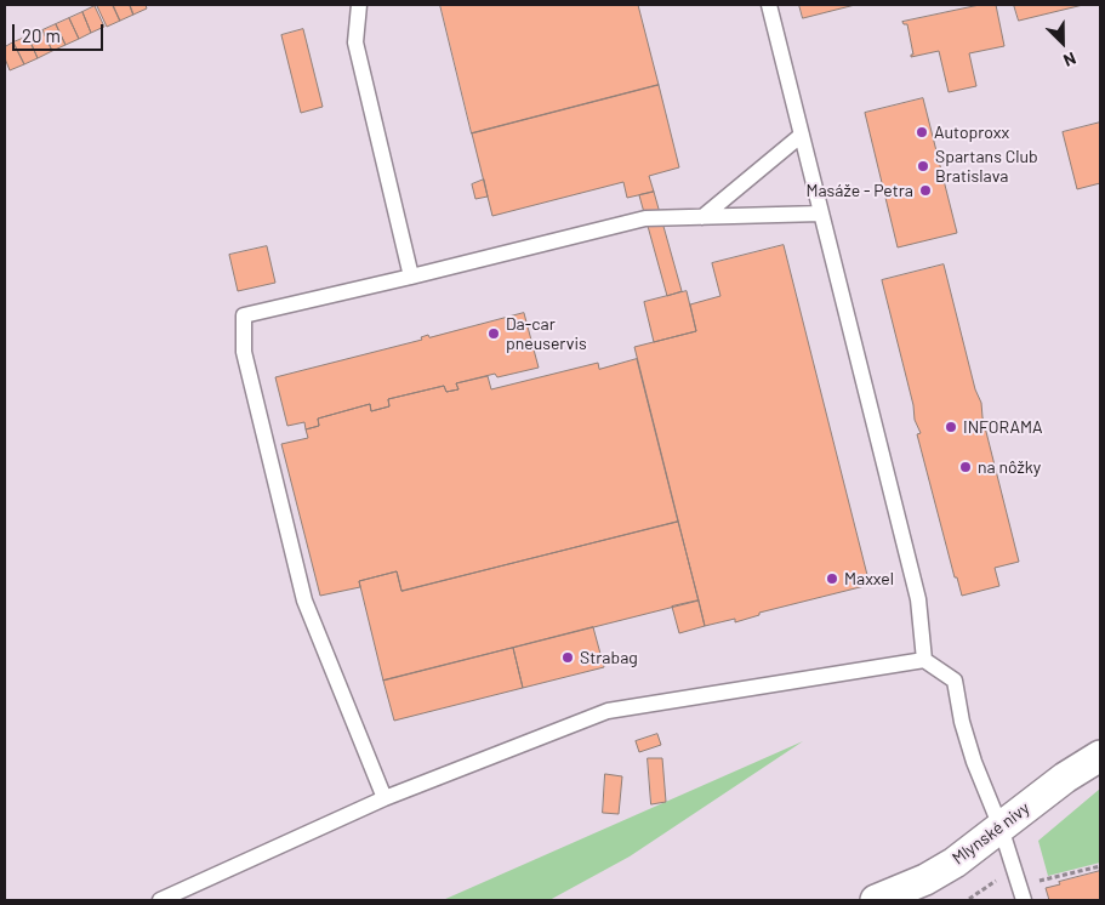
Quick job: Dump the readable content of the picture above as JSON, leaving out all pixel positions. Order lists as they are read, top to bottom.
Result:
{
  "streets": {
    "street": ["Mlynské nivy"]
  },
  "places": [
    "Autoproxx",
    "Spartans Club Bratislava",
    "Masáže - Petra",
    "Da-car pneuservis",
    "INFORAMA",
    "na nôžky",
    "Maxxel",
    "Strabag"
  ],
  "scale_bar": "20 m",
  "north": "bottom right"
}
